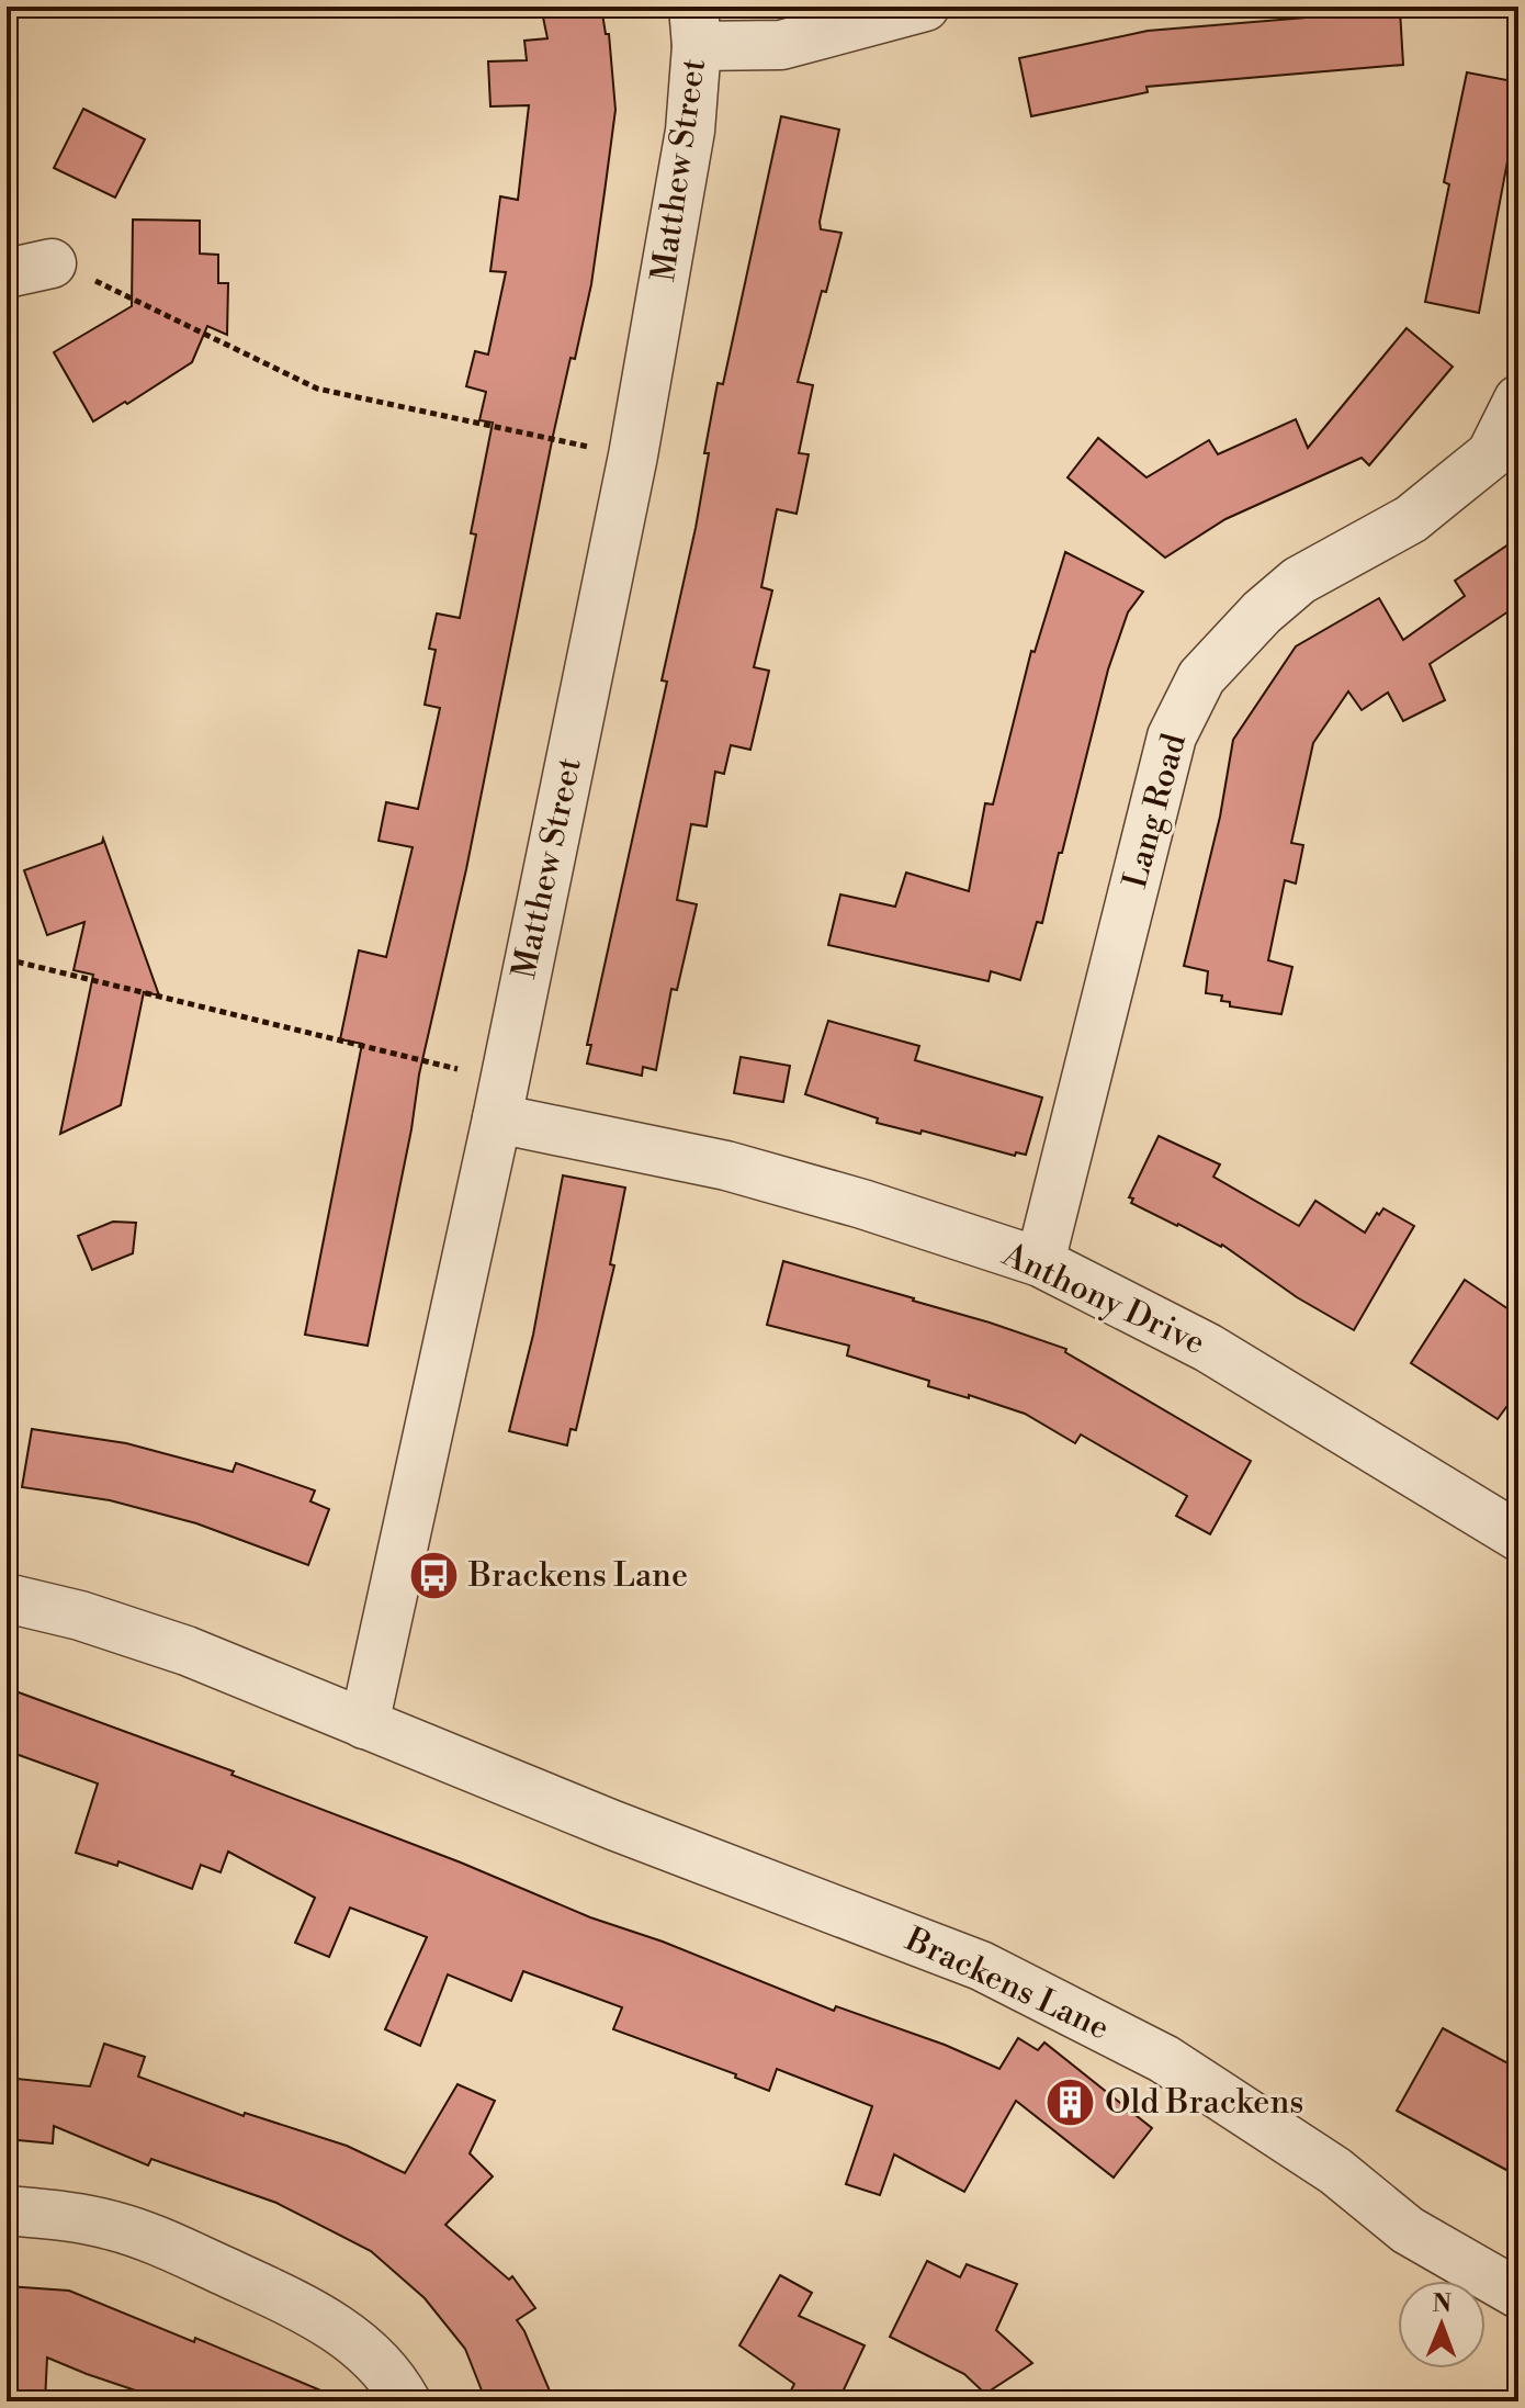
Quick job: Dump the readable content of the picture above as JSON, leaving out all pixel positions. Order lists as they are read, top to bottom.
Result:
{
  "streets": {
    "street": [
      "Matthew Street",
      "Lang Road",
      "Anthony Drive",
      "Brackens Lane"
    ]
  },
  "crossings": [
    ["Matthew Street", "Anthony Drive"],
    ["Matthew Street", "Brackens Lane"],
    ["Lang Road", "Anthony Drive"]
  ],
  "places": {
    "bus stop": ["Brackens Lane"],
    "building": ["Old Brackens"]
  },
  "north": "top"
}
